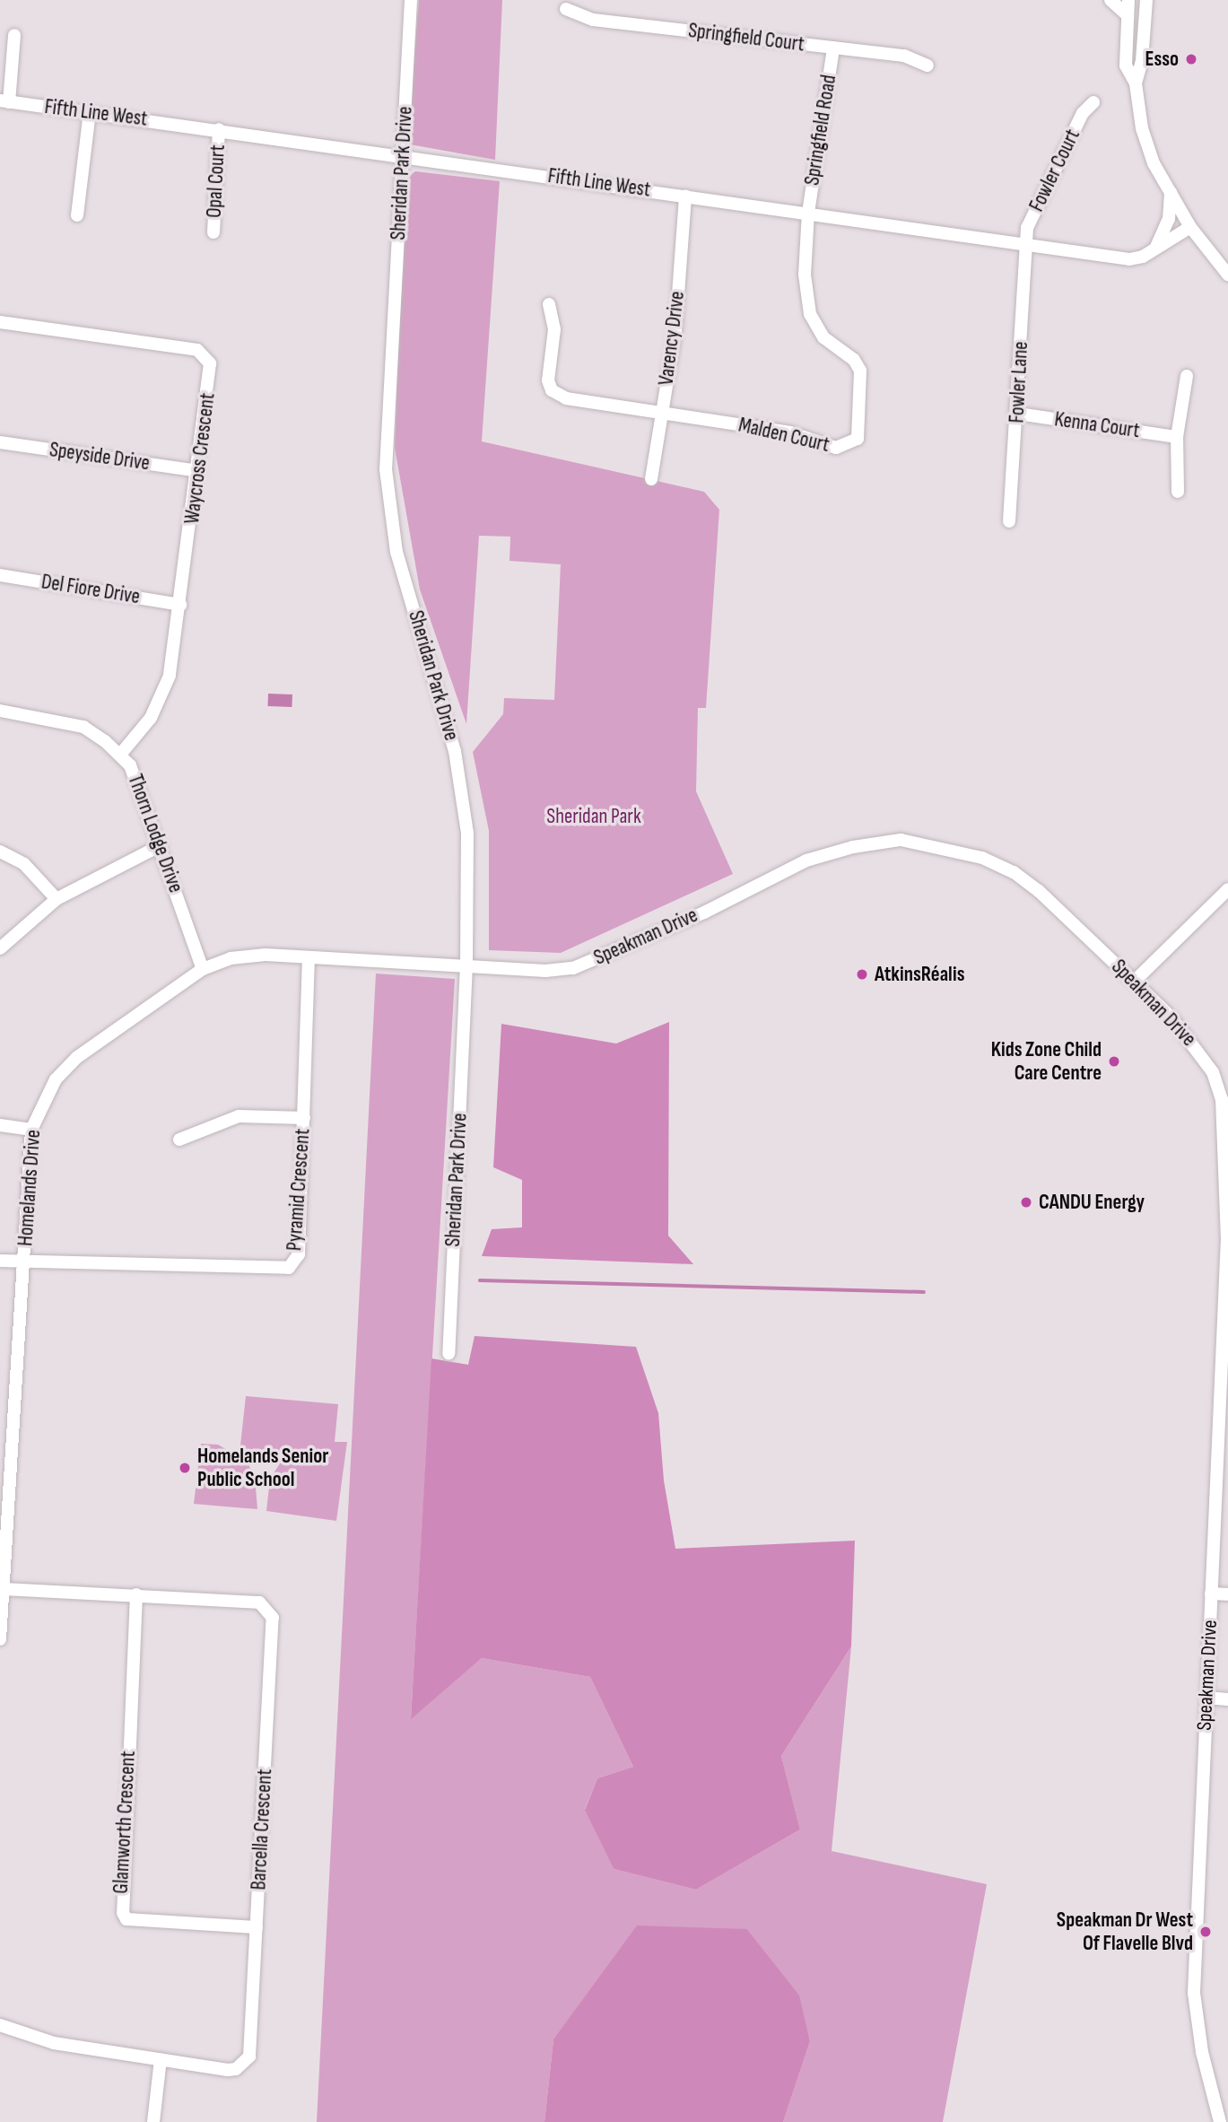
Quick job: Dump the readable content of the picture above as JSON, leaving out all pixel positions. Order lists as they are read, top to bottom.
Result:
{
  "streets": {
    "street": [
      "Springfield Court",
      "Fifth Line West",
      "Springfield Road",
      "Fowler Court",
      "Sheridan Park Drive",
      "Opal Court",
      "Varency Drive",
      "Fowler Lane",
      "Kenna Court",
      "Malden Court",
      "Speyside Drive",
      "Waycross Crescent",
      "Del Fiore Drive",
      "Thorn Lodge Drive",
      "Speakman Drive",
      "Homelands Drive",
      "Pyramid Crescent",
      "Glamworth Crescent",
      "Barcella Crescent"
    ]
  },
  "crossings": [
    ["Springfield Court", "Springfield Road"],
    ["Fifth Line West", "Springfield Road"],
    ["Fifth Line West", "Fowler Court"],
    ["Fifth Line West", "Sheridan Park Drive"],
    ["Fifth Line West", "Opal Court"],
    ["Fifth Line West", "Varency Drive"],
    ["Fifth Line West", "Fowler Lane"],
    ["Fifth Line West", "Malden Court"],
    ["Springfield Road", "Malden Court"],
    ["Fowler Court", "Fowler Lane"],
    ["Sheridan Park Drive", "Speakman Drive"],
    ["Sheridan Park Drive", "Homelands Drive"],
    ["Varency Drive", "Malden Court"],
    ["Fowler Lane", "Kenna Court"],
    ["Speyside Drive", "Waycross Crescent"],
    ["Waycross Crescent", "Del Fiore Drive"],
    ["Waycross Crescent", "Thorn Lodge Drive"],
    ["Thorn Lodge Drive", "Homelands Drive"],
    ["Speakman Drive", "Homelands Drive"],
    ["Homelands Drive", "Pyramid Crescent"],
    ["Homelands Drive", "Barcella Crescent"],
    ["Glamworth Crescent", "Barcella Crescent"]
  ],
  "parks": ["Sheridan Park"],
  "places": [
    "Esso",
    "AtkinsRéalis",
    "Kids Zone Child Care Centre",
    "CANDU Energy",
    "Homelands Senior Public School",
    "Speakman Dr West Of Flavelle Blvd"
  ]
}
